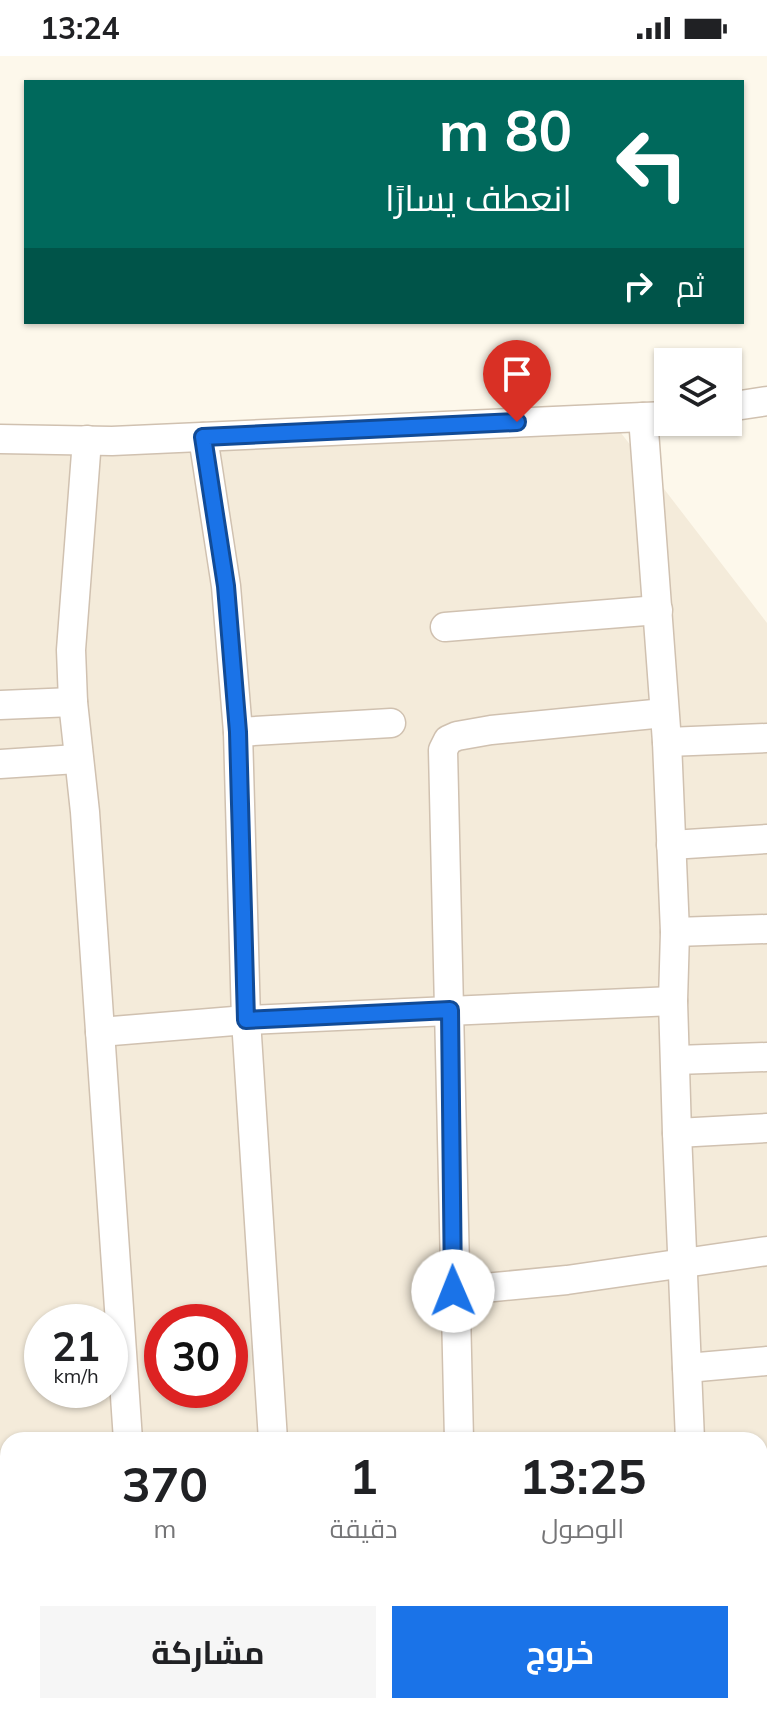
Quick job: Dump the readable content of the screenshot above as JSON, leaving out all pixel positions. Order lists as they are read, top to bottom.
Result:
{
  "page": {
    "status": "13:24",
    "turn": ["80 m", "انعطف يسارًا"],
    "then": "ثم",
    "speed": "21 km/h",
    "limit": "30",
    "eta": [
      "13:25",
      "الوصول",
      "1",
      "دقيقة",
      "370",
      "m"
    ],
    "buttons": ["خروج", "مشاركة"]
  }
}
